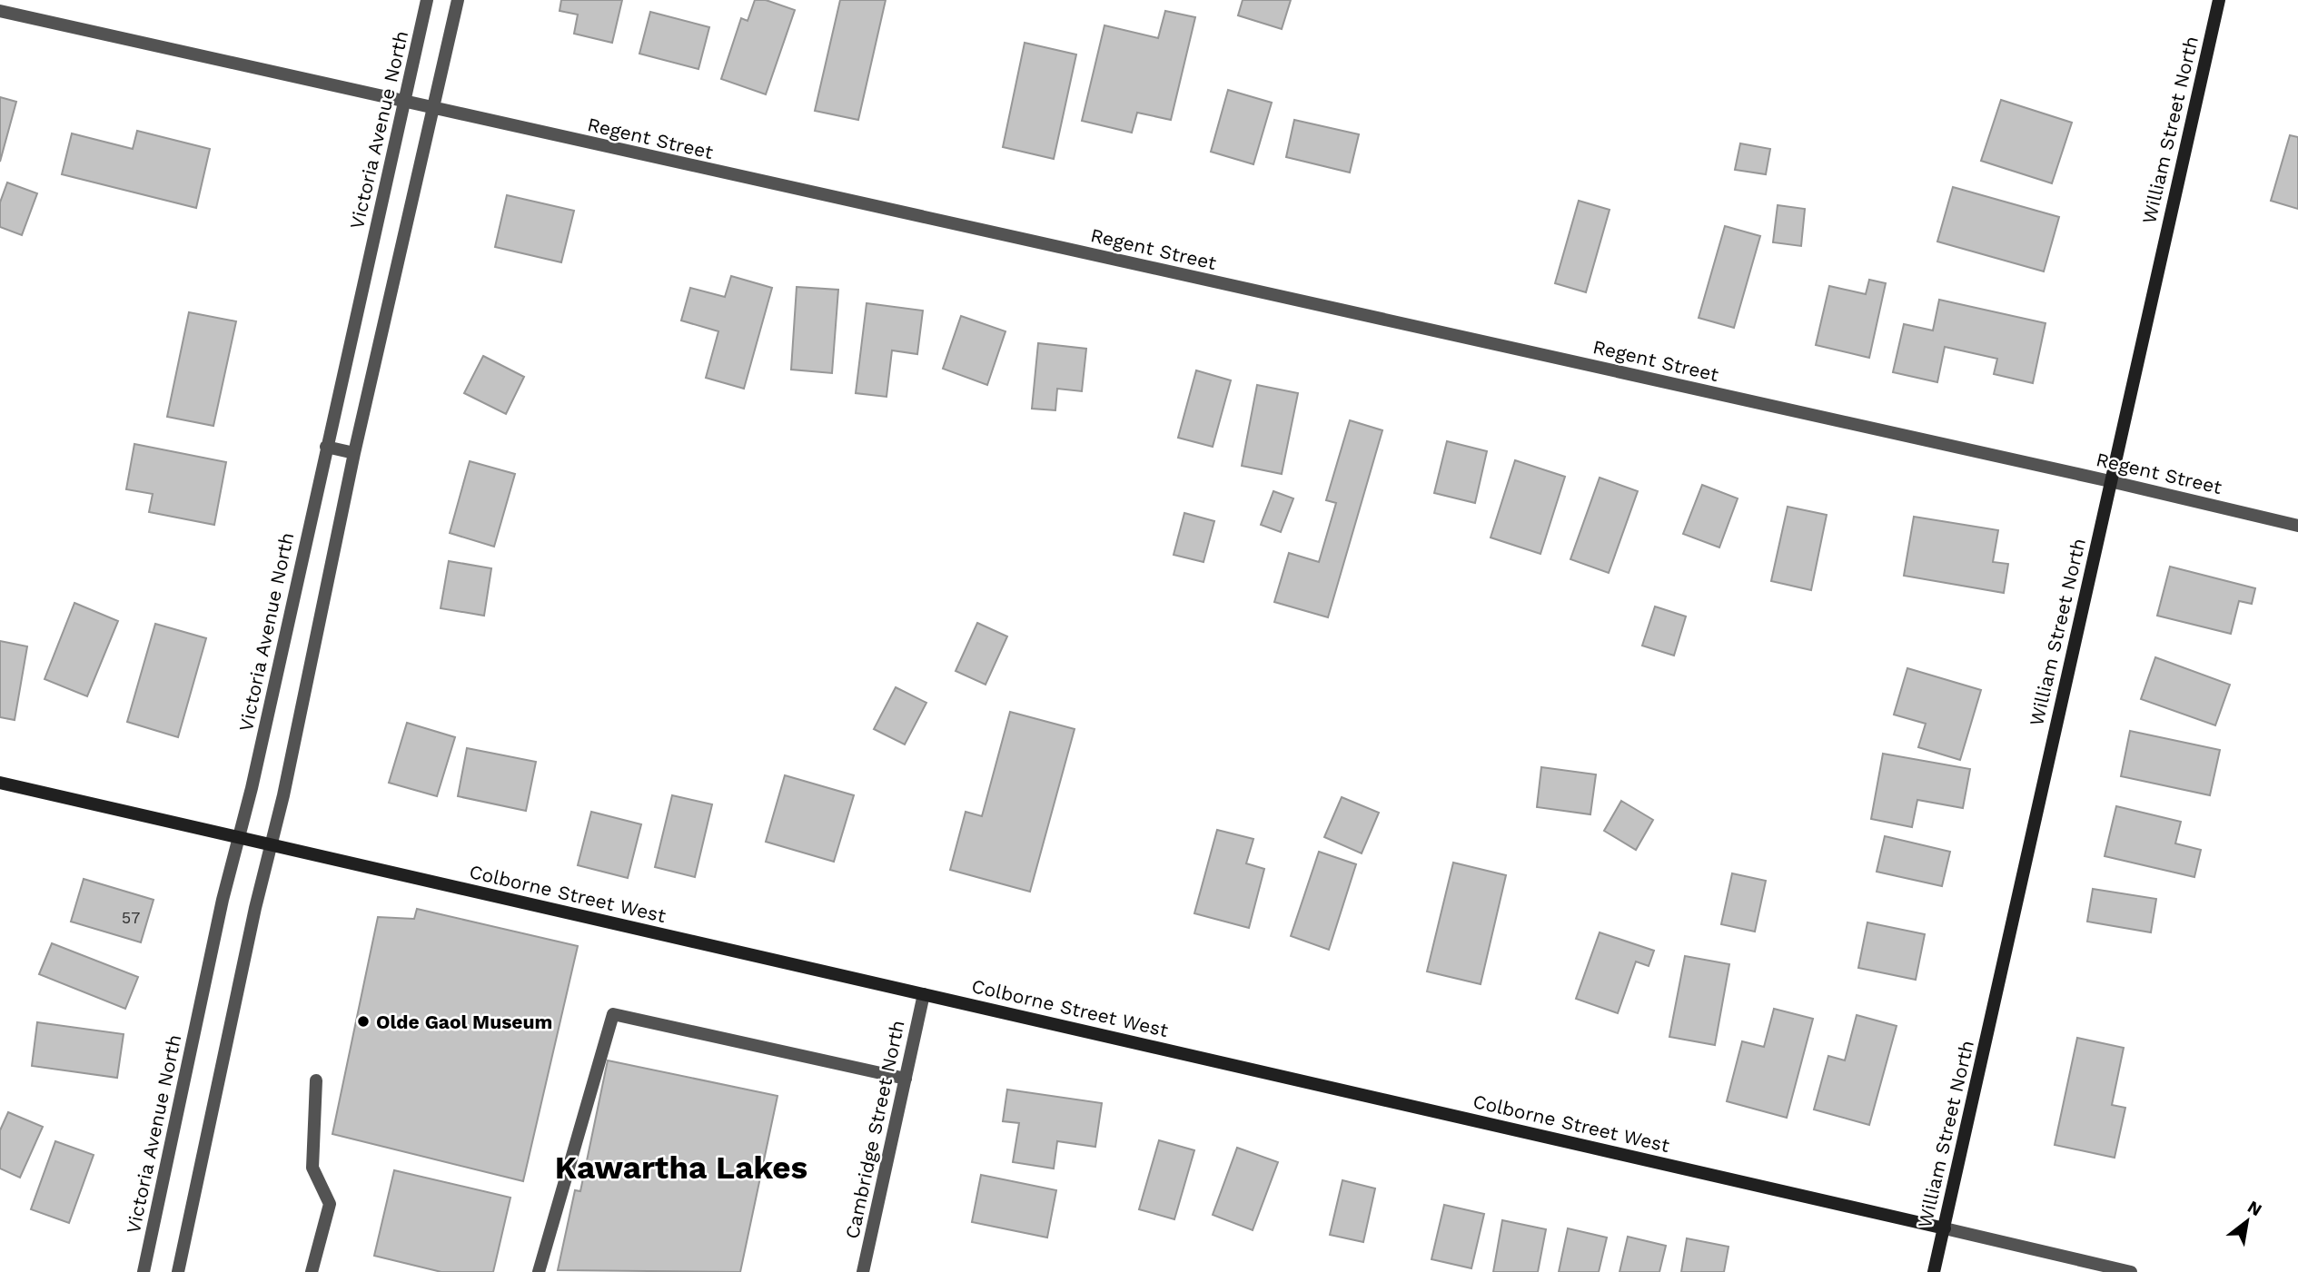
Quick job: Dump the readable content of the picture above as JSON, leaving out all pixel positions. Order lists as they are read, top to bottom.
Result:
{
  "streets": {
    "main road": ["William Street North", "Colborne Street West"],
    "street": ["Victoria Avenue North", "Regent Street", "Cambridge Street North"]
  },
  "crossings": [
    ["Victoria Avenue North", "Regent Street"],
    ["Victoria Avenue North", "Colborne Street West"],
    ["William Street North", "Regent Street"],
    ["William Street North", "Colborne Street West"],
    ["Colborne Street West", "Cambridge Street North"]
  ],
  "districts": ["Kawartha Lakes"],
  "places": ["Olde Gaol Museum"],
  "house_numbers": ["57"],
  "north": "top right"
}
